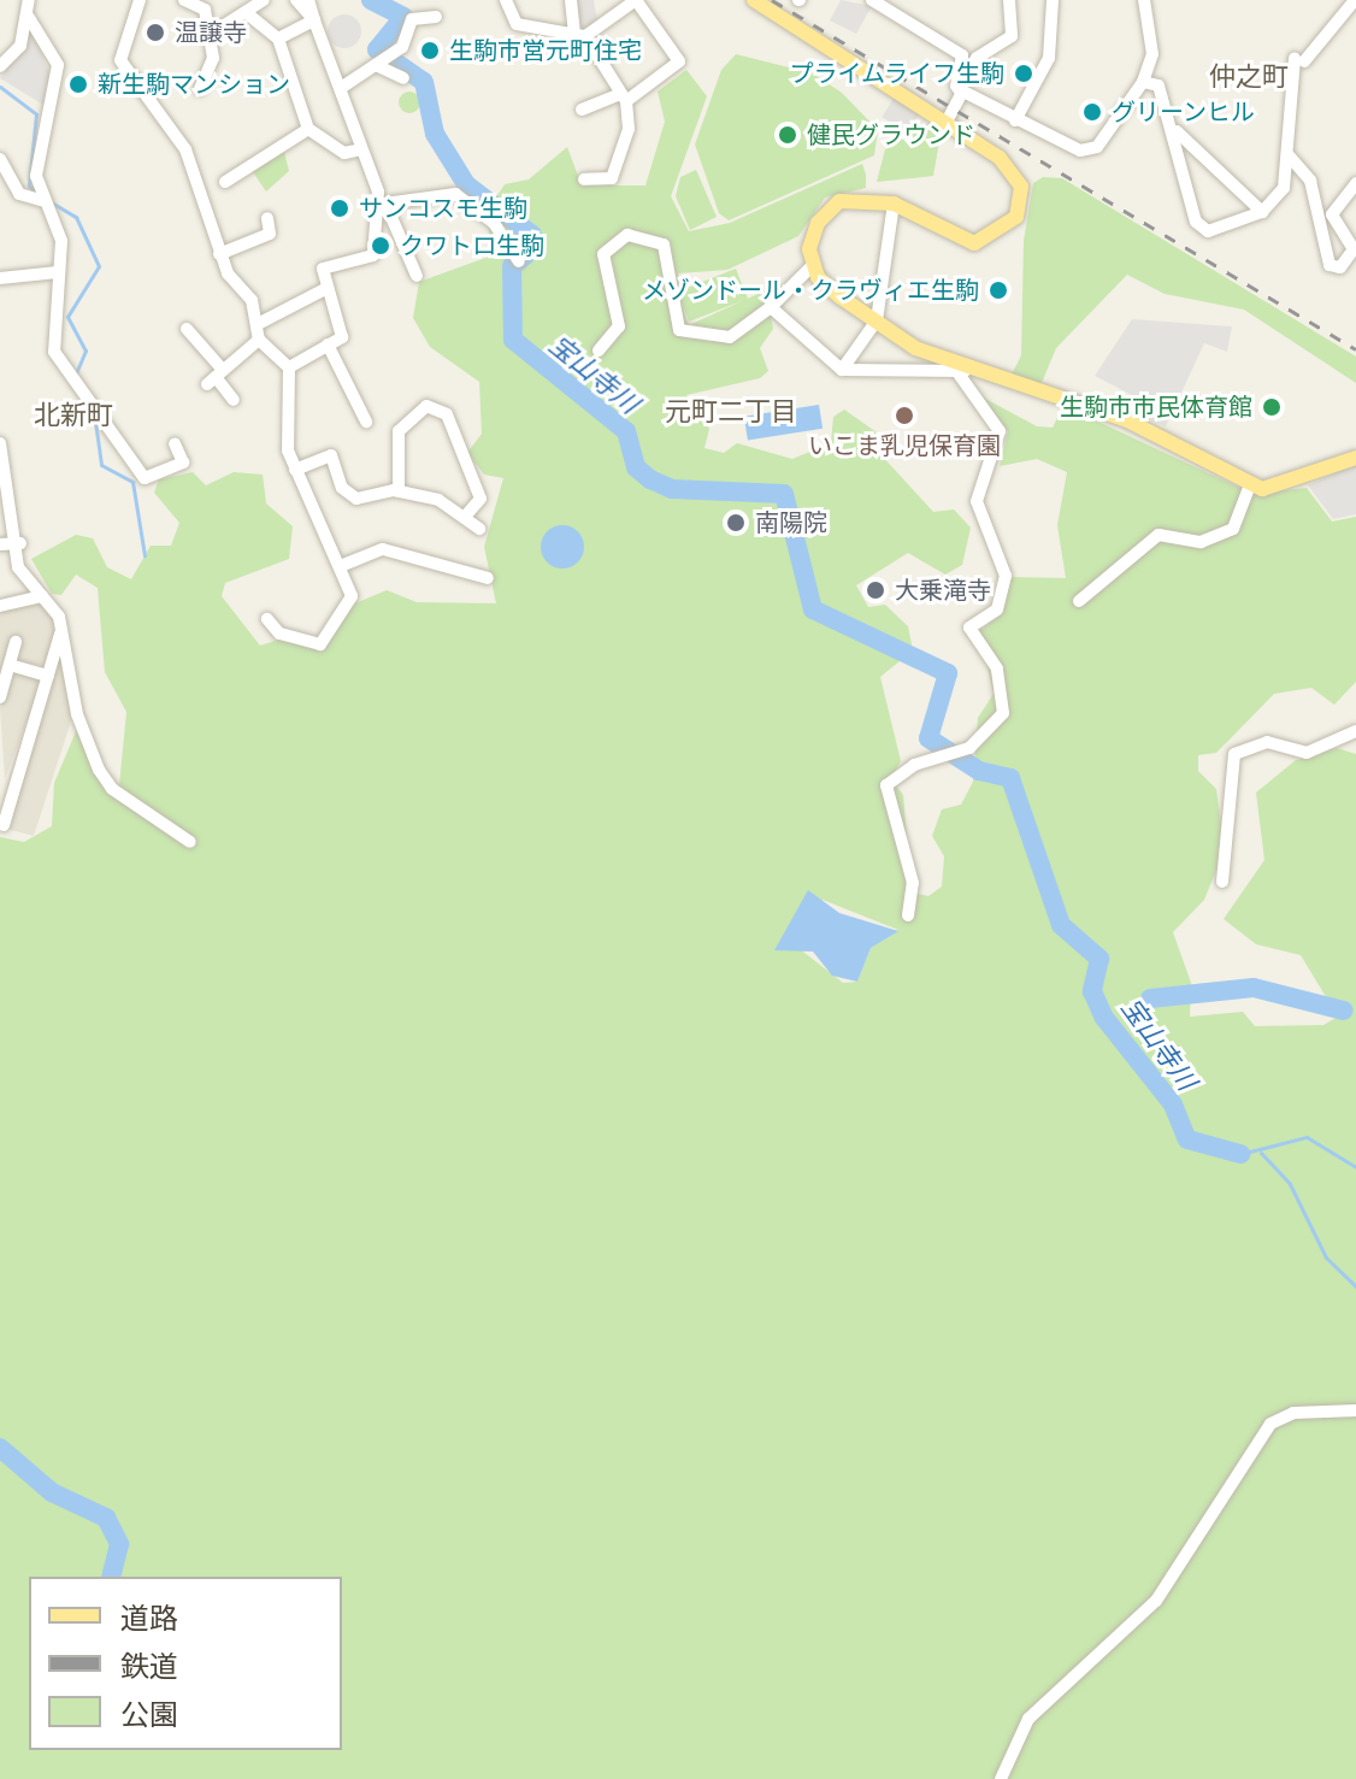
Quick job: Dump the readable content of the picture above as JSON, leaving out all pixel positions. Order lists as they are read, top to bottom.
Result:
{
  "districts": ["仲之町", "元町二丁目", "北新町"],
  "water": ["宝山寺川"],
  "places": [
    "温譲寺",
    "生駒市営元町住宅",
    "プライムライフ生駒",
    "新生駒マンション",
    "グリーンヒル",
    "健民グラウンド",
    "サンコスモ生駒",
    "クワトロ生駒",
    "メゾンドール・クラヴィエ生駒",
    "生駒市市民体育館",
    "いこま乳児保育園",
    "南陽院",
    "大乗滝寺"
  ],
  "legend": ["道路", "鉄道", "公園"]
}
